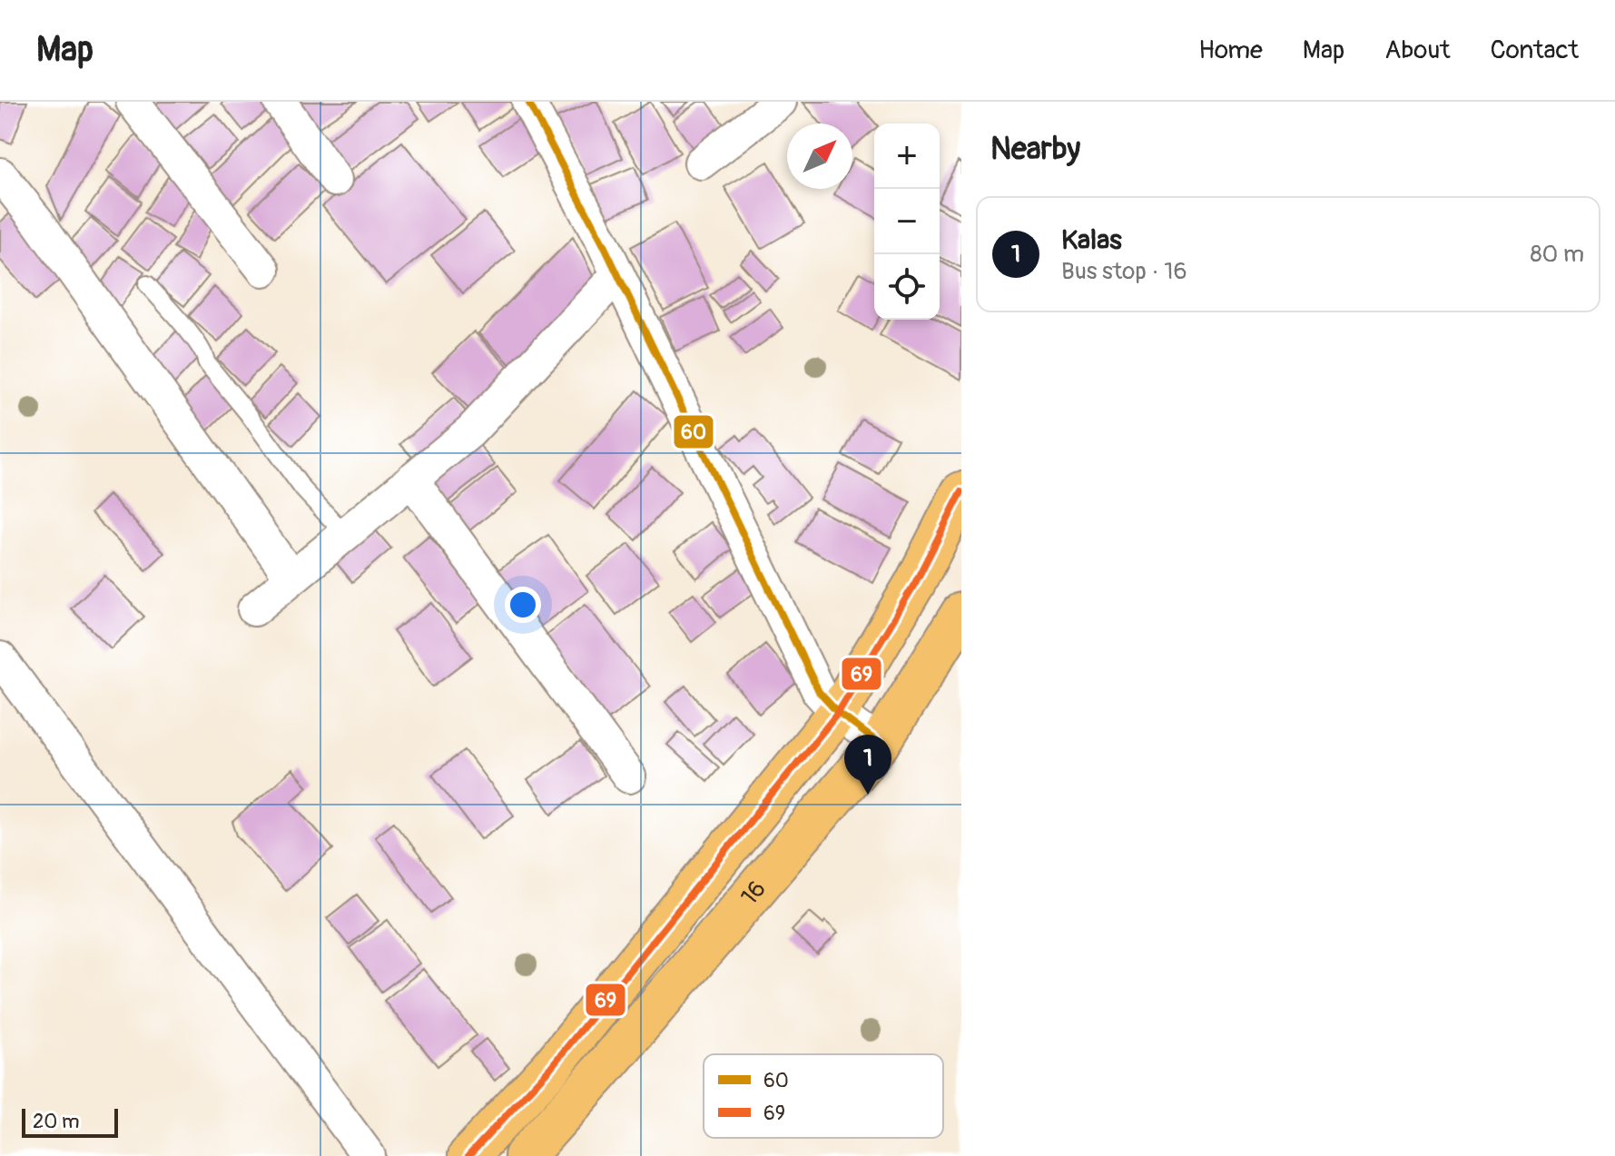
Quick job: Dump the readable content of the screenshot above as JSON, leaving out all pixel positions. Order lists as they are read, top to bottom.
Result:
{
  "streets": {
    "main road": ["16"]
  },
  "lines": ["transit line 60", "transit line 69"],
  "legend": ["60", "69"],
  "scale_bar": "20 m",
  "north": "top right",
  "page": {
    "header": "Map",
    "nav": [
      "Home",
      "Map",
      "About",
      "Contact"
    ],
    "heading": "Nearby",
    "map_buttons": ["+", "−"],
    "list": [
      {
        "mark": "1",
        "name": "Kalas",
        "note": "Bus stop · 16",
        "value": "80 m"
      }
    ],
    "pins": "1",
    "scale": "20 m"
  }
}
